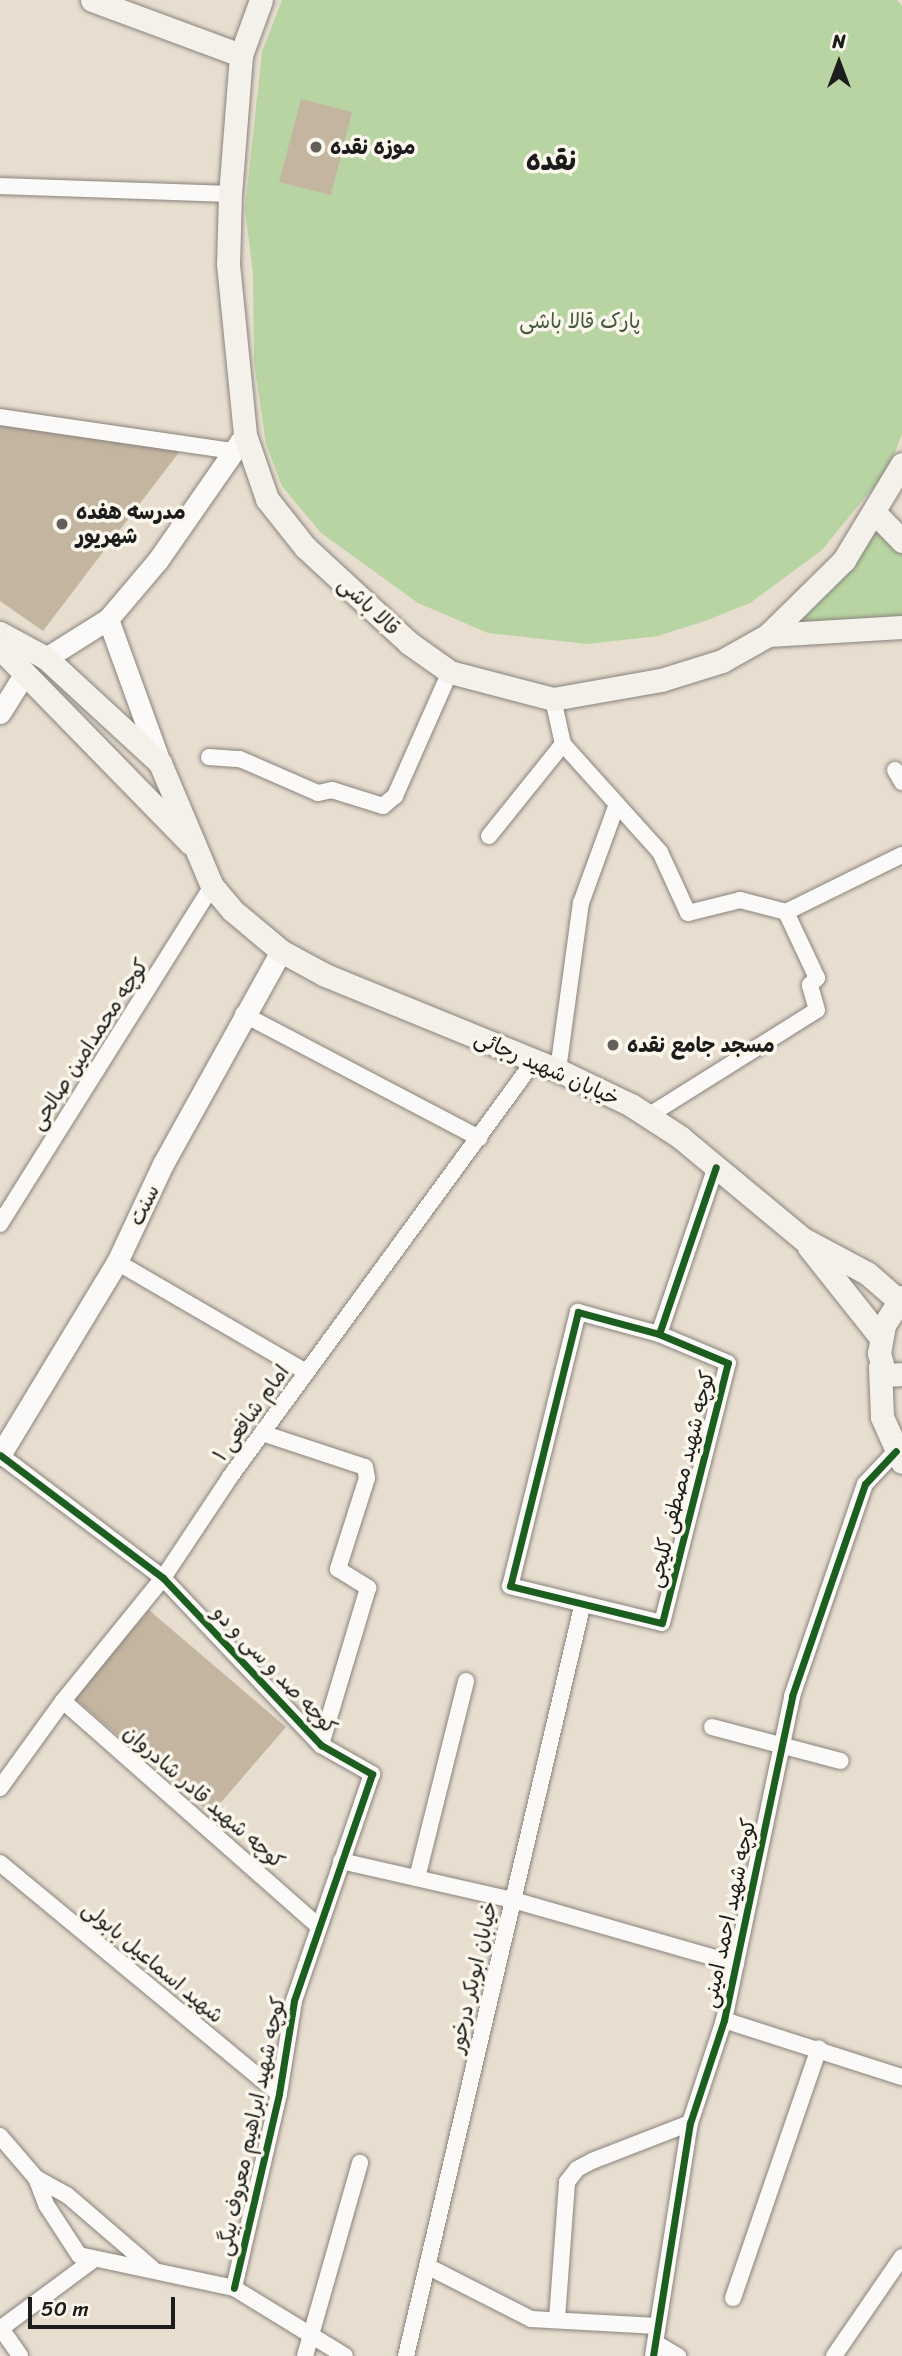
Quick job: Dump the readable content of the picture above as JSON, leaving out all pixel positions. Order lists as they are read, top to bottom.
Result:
{
  "streets": {
    "main road": ["قالا باشی", "خیابان شهید رجائی"],
    "street": [
      "کوچه محمدامین صالحی",
      "سنت",
      "امام شافعی ۱",
      "کوچه شهید مصطفی کلیجی",
      "کوچه صد و سی و دو",
      "کوچه شهید قادر شادروان",
      "کوچه شهید احمد امینی",
      "شهید اسماعیل بابولی",
      "خیابان ابوبکر درخور",
      "کوچه شهید ابراهیم معروف بیگی"
    ]
  },
  "crossings": [
    ["کوچه محمدامین صالحی", "خیابان شهید رجائی"],
    ["خیابان شهید رجائی", "سنت"],
    ["خیابان شهید رجائی", "امام شافعی ۱"],
    ["سنت", "کوچه صد و سی و دو"],
    ["امام شافعی ۱", "کوچه صد و سی و دو"],
    ["امام شافعی ۱", "کوچه شهید قادر شادروان"],
    ["کوچه شهید مصطفی کلیجی", "خیابان ابوبکر درخور"],
    ["کوچه صد و سی و دو", "کوچه شهید ابراهیم معروف بیگی"],
    ["کوچه شهید قادر شادروان", "کوچه شهید ابراهیم معروف بیگی"],
    ["شهید اسماعیل بابولی", "کوچه شهید ابراهیم معروف بیگی"]
  ],
  "districts": ["نقده"],
  "parks": ["پارک قالا باشی"],
  "places": ["موزه نقده", "مدرسه هفده شهریور", "مسجد جامع نقده"],
  "scale_bar": "50 m",
  "north": "top"
}
